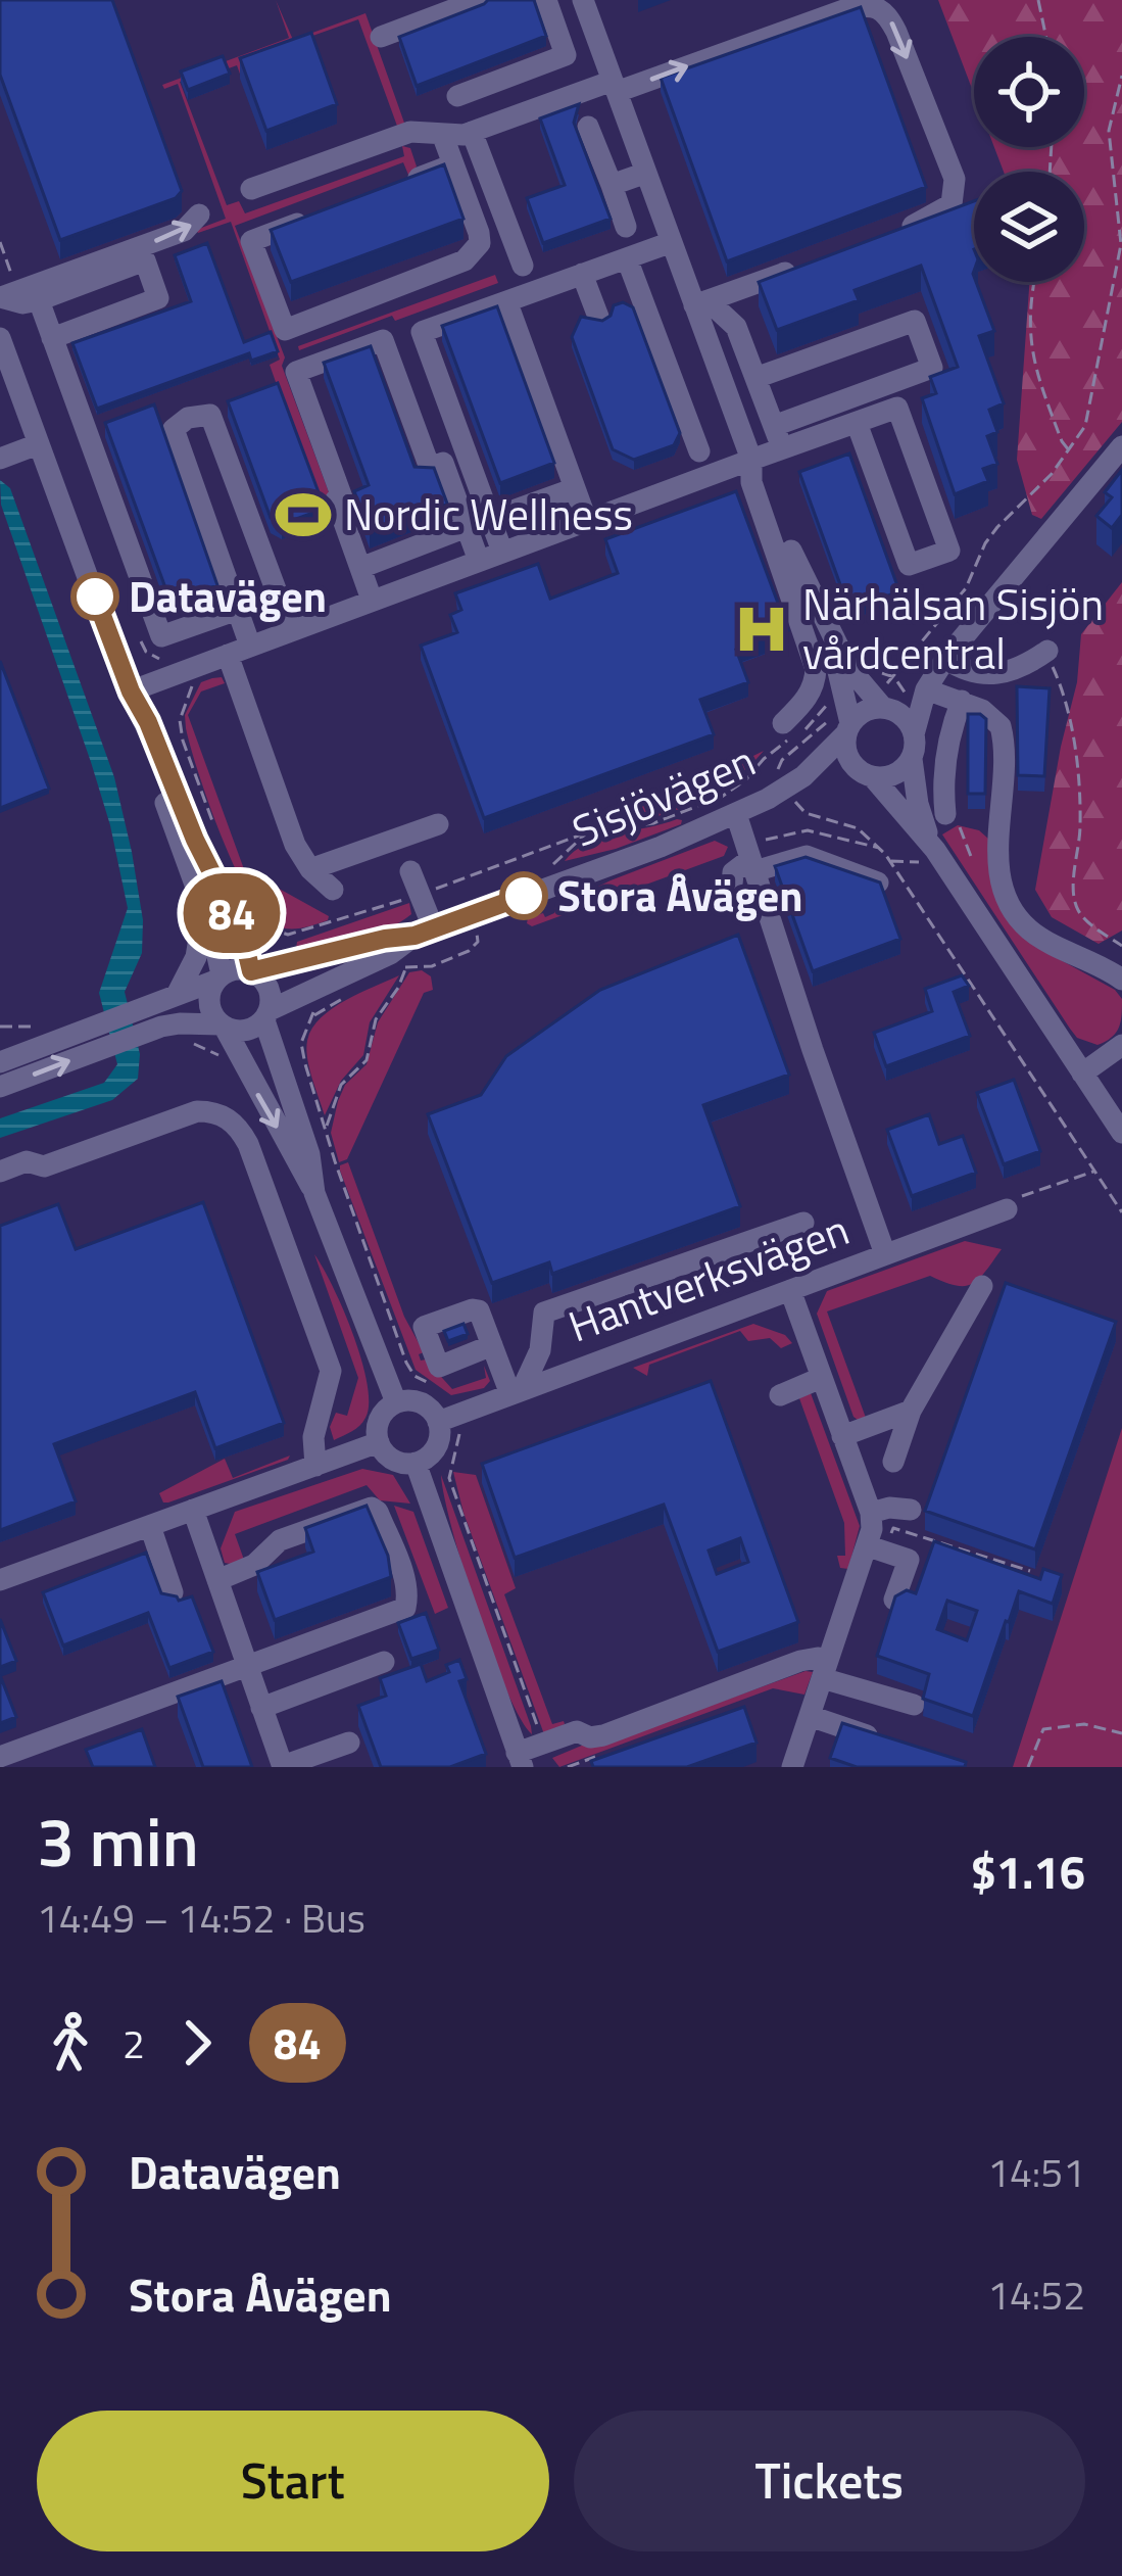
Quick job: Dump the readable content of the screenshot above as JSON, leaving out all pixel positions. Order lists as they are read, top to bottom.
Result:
{
  "streets": {
    "street": ["Sisjövägen", "Hantverksvägen"]
  },
  "places": {
    "sports": ["Nordic Wellness"],
    "other": ["Datavägen", "Stora Åvägen"],
    "hospital": ["Närhälsan Sisjön vårdcentral"]
  },
  "lines": ["bus line 84"],
  "page": {
    "on_map": "84",
    "heading": ["3 min", "14:49 – 14:52 · Bus", "$1.16"],
    "legs": ["2", "84"],
    "list": [
      {
        "name": "Datavägen",
        "value": "14:51"
      },
      {
        "name": "Stora Åvägen",
        "value": "14:52"
      }
    ],
    "buttons": ["Start", "Tickets"]
  }
}
